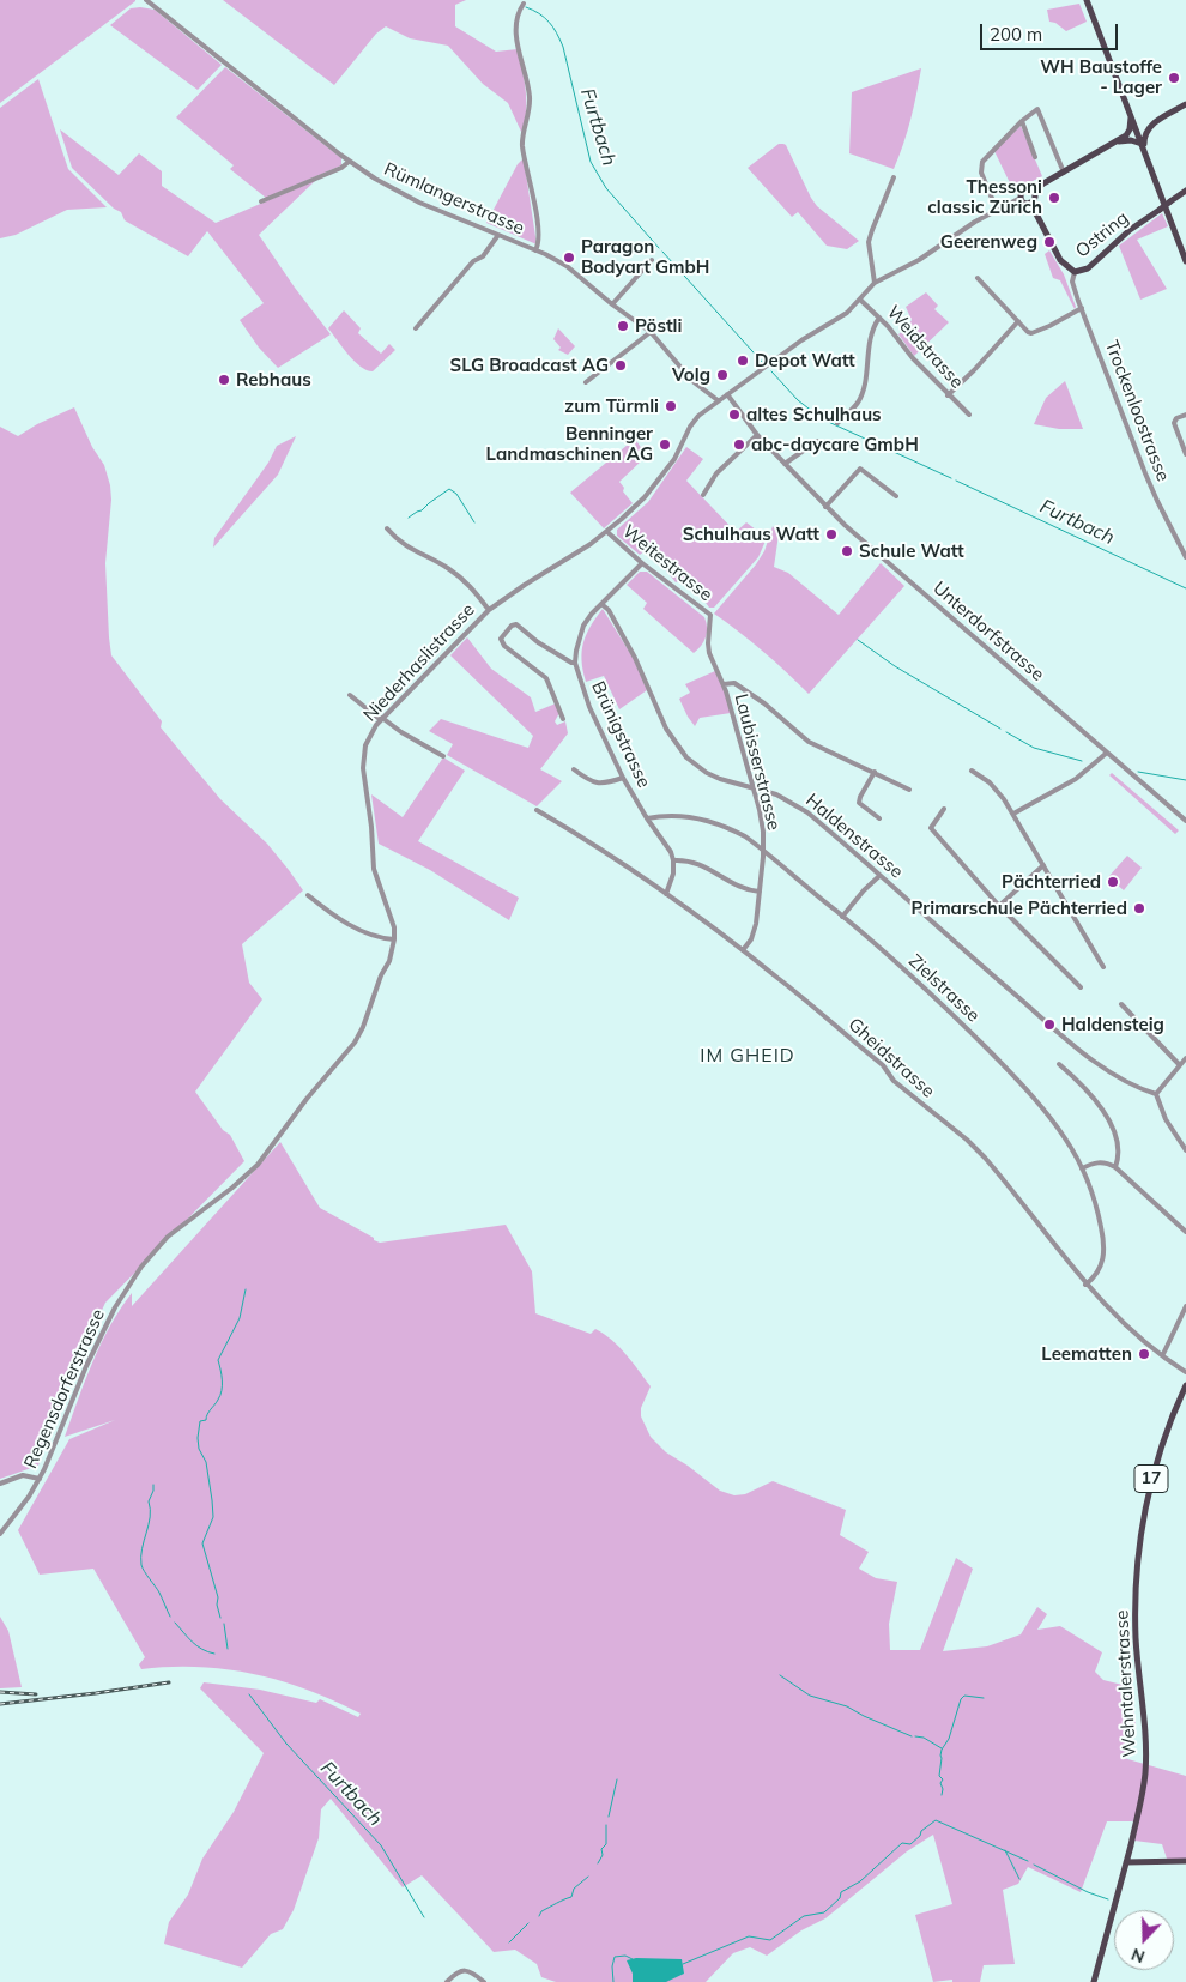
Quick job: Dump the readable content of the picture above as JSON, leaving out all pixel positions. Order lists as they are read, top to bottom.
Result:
{
  "streets": {
    "main road": ["Ostring", "17", "Wehntalerstrasse"],
    "street": [
      "Rümlangerstrasse",
      "Weidstrasse",
      "Trockenloostrasse",
      "Weitestrasse",
      "Unterdorfstrasse",
      "Niederhaslistrasse",
      "Brünigstrasse",
      "Laubisserstrasse",
      "Haldenstrasse",
      "Zielstrasse",
      "Gheidstrasse",
      "Regensdorferstrasse"
    ]
  },
  "crossings": [
    ["Rümlangerstrasse", "Niederhaslistrasse"],
    ["Ostring", "Trockenloostrasse"],
    ["Weidstrasse", "Niederhaslistrasse"],
    ["Weitestrasse", "Niederhaslistrasse"],
    ["Weitestrasse", "Brünigstrasse"],
    ["Weitestrasse", "Laubisserstrasse"],
    ["Unterdorfstrasse", "Niederhaslistrasse"],
    ["Niederhaslistrasse", "Regensdorferstrasse"],
    ["Brünigstrasse", "Haldenstrasse"],
    ["Brünigstrasse", "Zielstrasse"],
    ["Laubisserstrasse", "Haldenstrasse"],
    ["Laubisserstrasse", "Zielstrasse"],
    ["Laubisserstrasse", "Gheidstrasse"],
    ["Zielstrasse", "Gheidstrasse"]
  ],
  "districts": ["IM GHEID"],
  "water": ["Furtbach"],
  "places": [
    "WH Baustoffe - Lager",
    "Thessoni classic Zürich",
    "Geerenweg",
    "Paragon Bodyart GmbH",
    "Pöstli",
    "Depot Watt",
    "SLG Broadcast AG",
    "Volg",
    "Rebhaus",
    "zum Türmli",
    "altes Schulhaus",
    "Benninger Landmaschinen AG",
    "abc-daycare GmbH",
    "Schulhaus Watt",
    "Schule Watt",
    "Pächterried",
    "Primarschule Pächterried",
    "Haldensteig",
    "Leematten"
  ],
  "scale_bar": "200 m",
  "north": "bottom"
}
